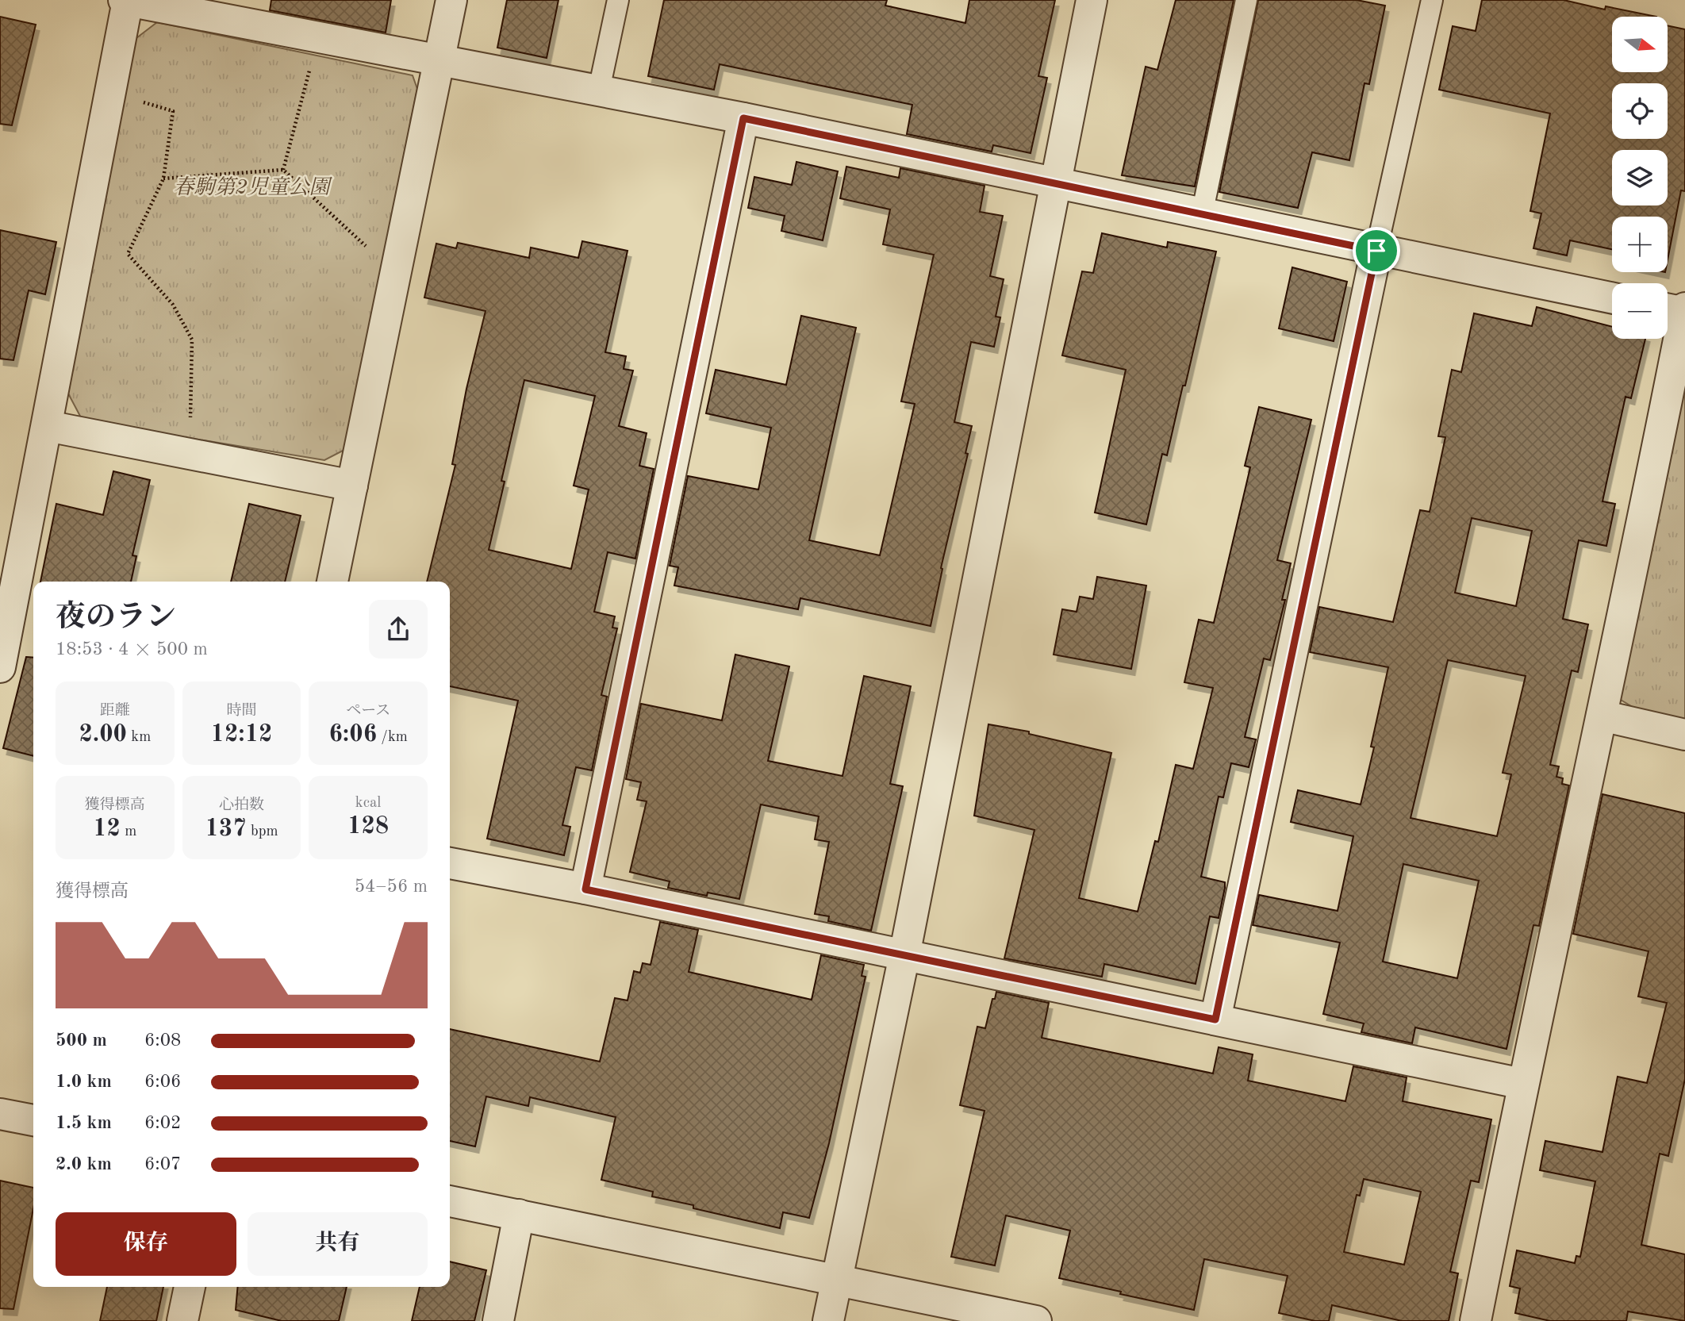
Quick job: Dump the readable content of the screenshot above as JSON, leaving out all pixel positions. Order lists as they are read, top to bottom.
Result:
{
  "parks": ["春駒第2児童公園"],
  "north": "right",
  "page": {
    "map_buttons": ["+", "−"],
    "heading": ["夜のラン", "18:53 · 4 × 500 m"],
    "stats": [
      ["距離", "2.00 km"],
      ["時間", "12:12"],
      ["ペース", "6:06 /km"],
      ["獲得標高", "12 m"],
      ["心拍数", "137 bpm"],
      ["kcal", "128"]
    ],
    "chart": ["獲得標高", "54–56 m"],
    "list": [
      {
        "name": "500 m",
        "note": "6:08"
      },
      {
        "name": "1.0 km",
        "note": "6:06"
      },
      {
        "name": "1.5 km",
        "note": "6:02"
      },
      {
        "name": "2.0 km",
        "note": "6:07"
      }
    ],
    "buttons": ["保存", "共有"]
  }
}
